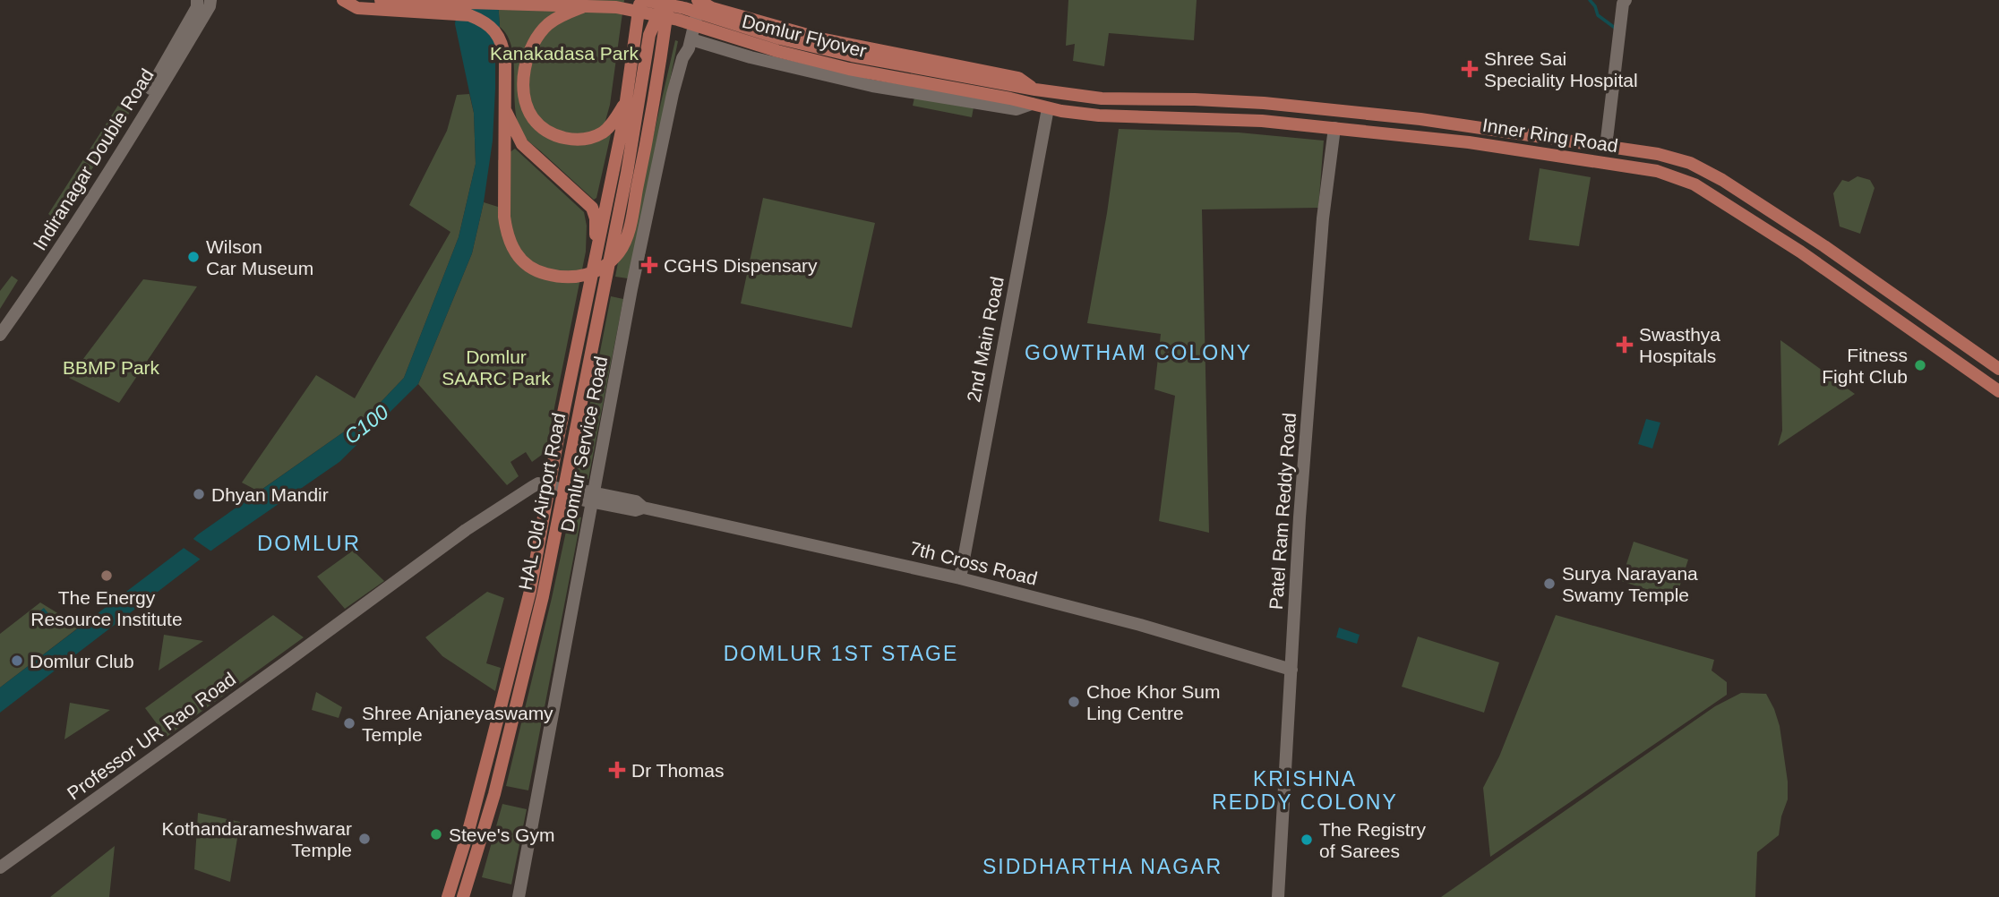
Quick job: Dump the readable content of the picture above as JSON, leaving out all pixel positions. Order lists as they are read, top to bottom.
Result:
{
  "streets": {
    "main road": ["Domlur Flyover", "Inner Ring Road", "HAL Old Airport Road"],
    "street": [
      "Indiranagar Double Road",
      "2nd Main Road",
      "Domlur Service Road",
      "Patel Ram Reddy Road",
      "7th Cross Road",
      "Professor UR Rao Road"
    ]
  },
  "crossings": [
    ["Domlur Flyover", "Inner Ring Road"],
    ["Domlur Flyover", "HAL Old Airport Road"],
    ["Inner Ring Road", "2nd Main Road"],
    ["Inner Ring Road", "Patel Ram Reddy Road"],
    ["2nd Main Road", "7th Cross Road"],
    ["Domlur Service Road", "7th Cross Road"],
    ["HAL Old Airport Road", "7th Cross Road"],
    ["HAL Old Airport Road", "Professor UR Rao Road"],
    ["Patel Ram Reddy Road", "7th Cross Road"],
    ["7th Cross Road", "Professor UR Rao Road"]
  ],
  "districts": [
    "GOWTHAM COLONY",
    "DOMLUR",
    "DOMLUR 1ST STAGE",
    "KRISHNA REDDY COLONY",
    "SIDDHARTHA NAGAR"
  ],
  "water": ["C100"],
  "parks": ["Kanakadasa Park", "Domlur SAARC Park", "BBMP Park"],
  "places": {
    "health": [
      "Shree Sai Speciality Hospital",
      "CGHS Dispensary",
      "Swasthya Hospitals",
      "Dr Thomas"
    ],
    "other": [
      "Wilson Car Museum",
      "Fitness Fight Club",
      "Dhyan Mandir",
      "The Energy Resource Institute",
      "Surya Narayana Swamy Temple",
      "Domlur Club",
      "Choe Khor Sum Ling Centre",
      "Shree Anjaneyaswamy Temple",
      "Steve's Gym",
      "Kothandarameshwarar Temple",
      "The Registry of Sarees"
    ]
  }
}
